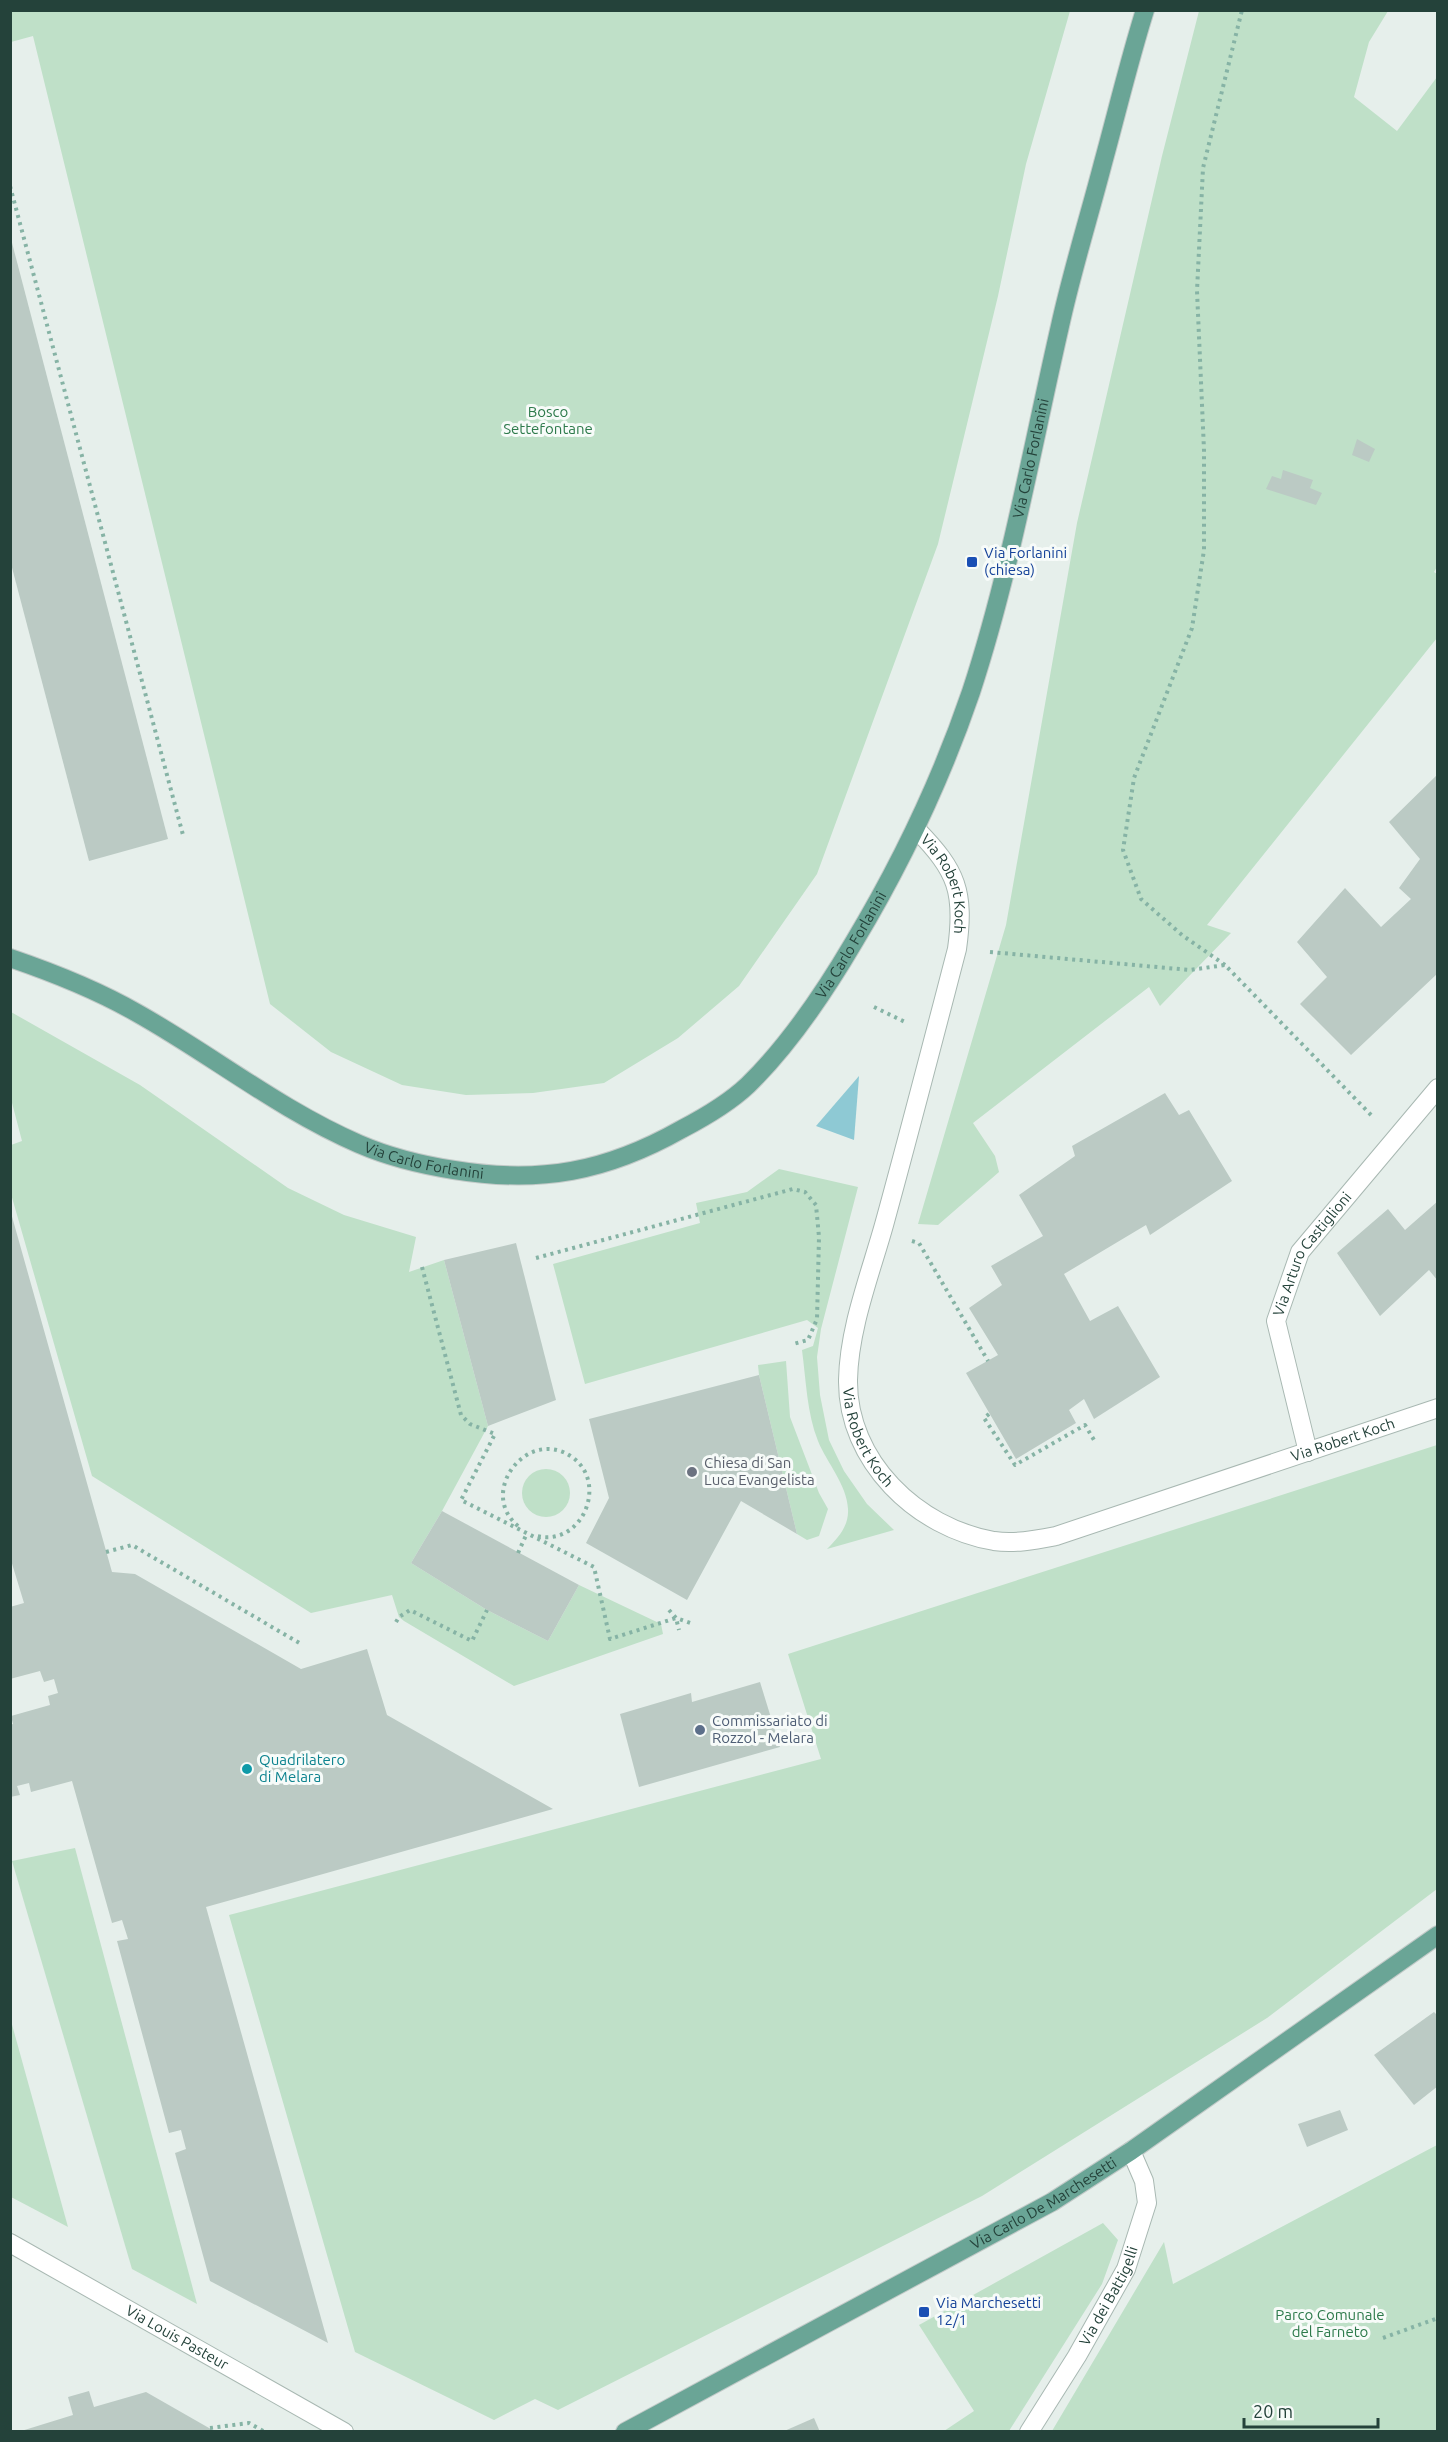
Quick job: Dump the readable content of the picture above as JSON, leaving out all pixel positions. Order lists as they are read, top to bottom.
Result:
{
  "streets": {
    "main road": ["Via Carlo Forlanini", "Via Carlo De Marchesetti"],
    "street": [
      "Via Robert Koch",
      "Via Arturo Castiglioni",
      "Via dei Battigelli",
      "Via Louis Pasteur"
    ]
  },
  "crossings": [
    ["Via Carlo Forlanini", "Via Robert Koch"],
    ["Via Robert Koch", "Via Arturo Castiglioni"],
    ["Via Carlo De Marchesetti", "Via dei Battigelli"]
  ],
  "parks": ["Bosco Settefontane", "Parco Comunale del Farneto"],
  "places": {
    "transit": ["Via Forlanini (chiesa)", "Via Marchesetti 12/1"],
    "other": ["Chiesa di San Luca Evangelista", "Commissariato di Rozzol - Melara", "Quadrilatero di Melara"]
  },
  "scale_bar": "20 m"
}
